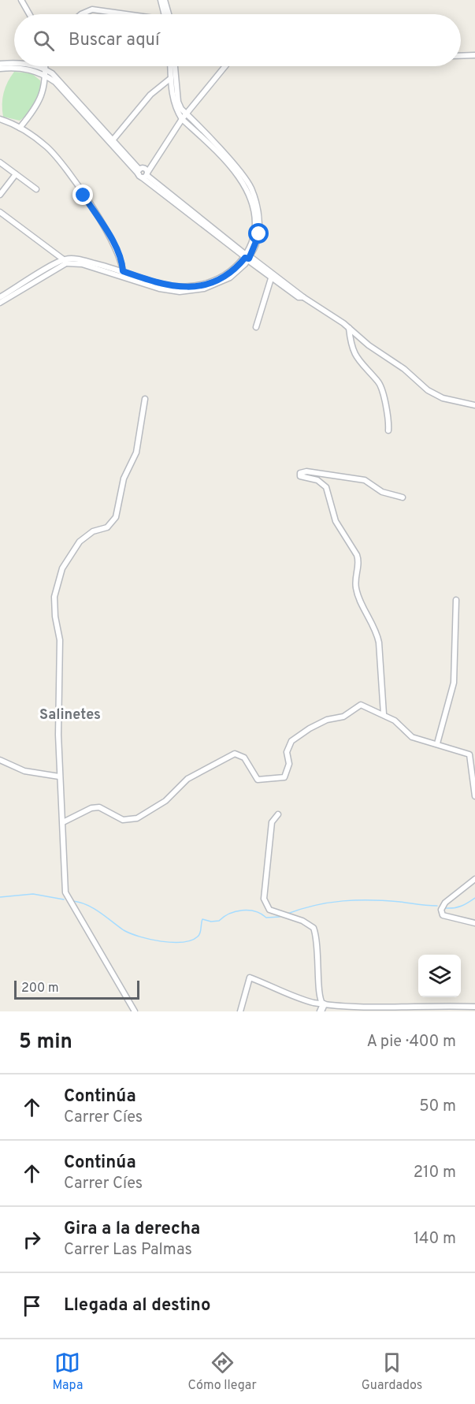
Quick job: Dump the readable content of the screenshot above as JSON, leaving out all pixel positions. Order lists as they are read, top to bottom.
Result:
{
  "districts": ["Salinetes"],
  "scale_bar": "200 m",
  "page": {
    "search": "Buscar aquí",
    "scale": "200 m",
    "heading": ["5 min", "A pie · 400 m"],
    "list": [
      ["Continúa", "Carrer Cíes", "50 m"],
      ["Continúa", "Carrer Cíes", "210 m"],
      ["Gira a la derecha", "Carrer Las Palmas", "140 m"],
      "Llegada al destino"
    ],
    "nav": ["Mapa", "Cómo llegar", "Guardados"]
  }
}
